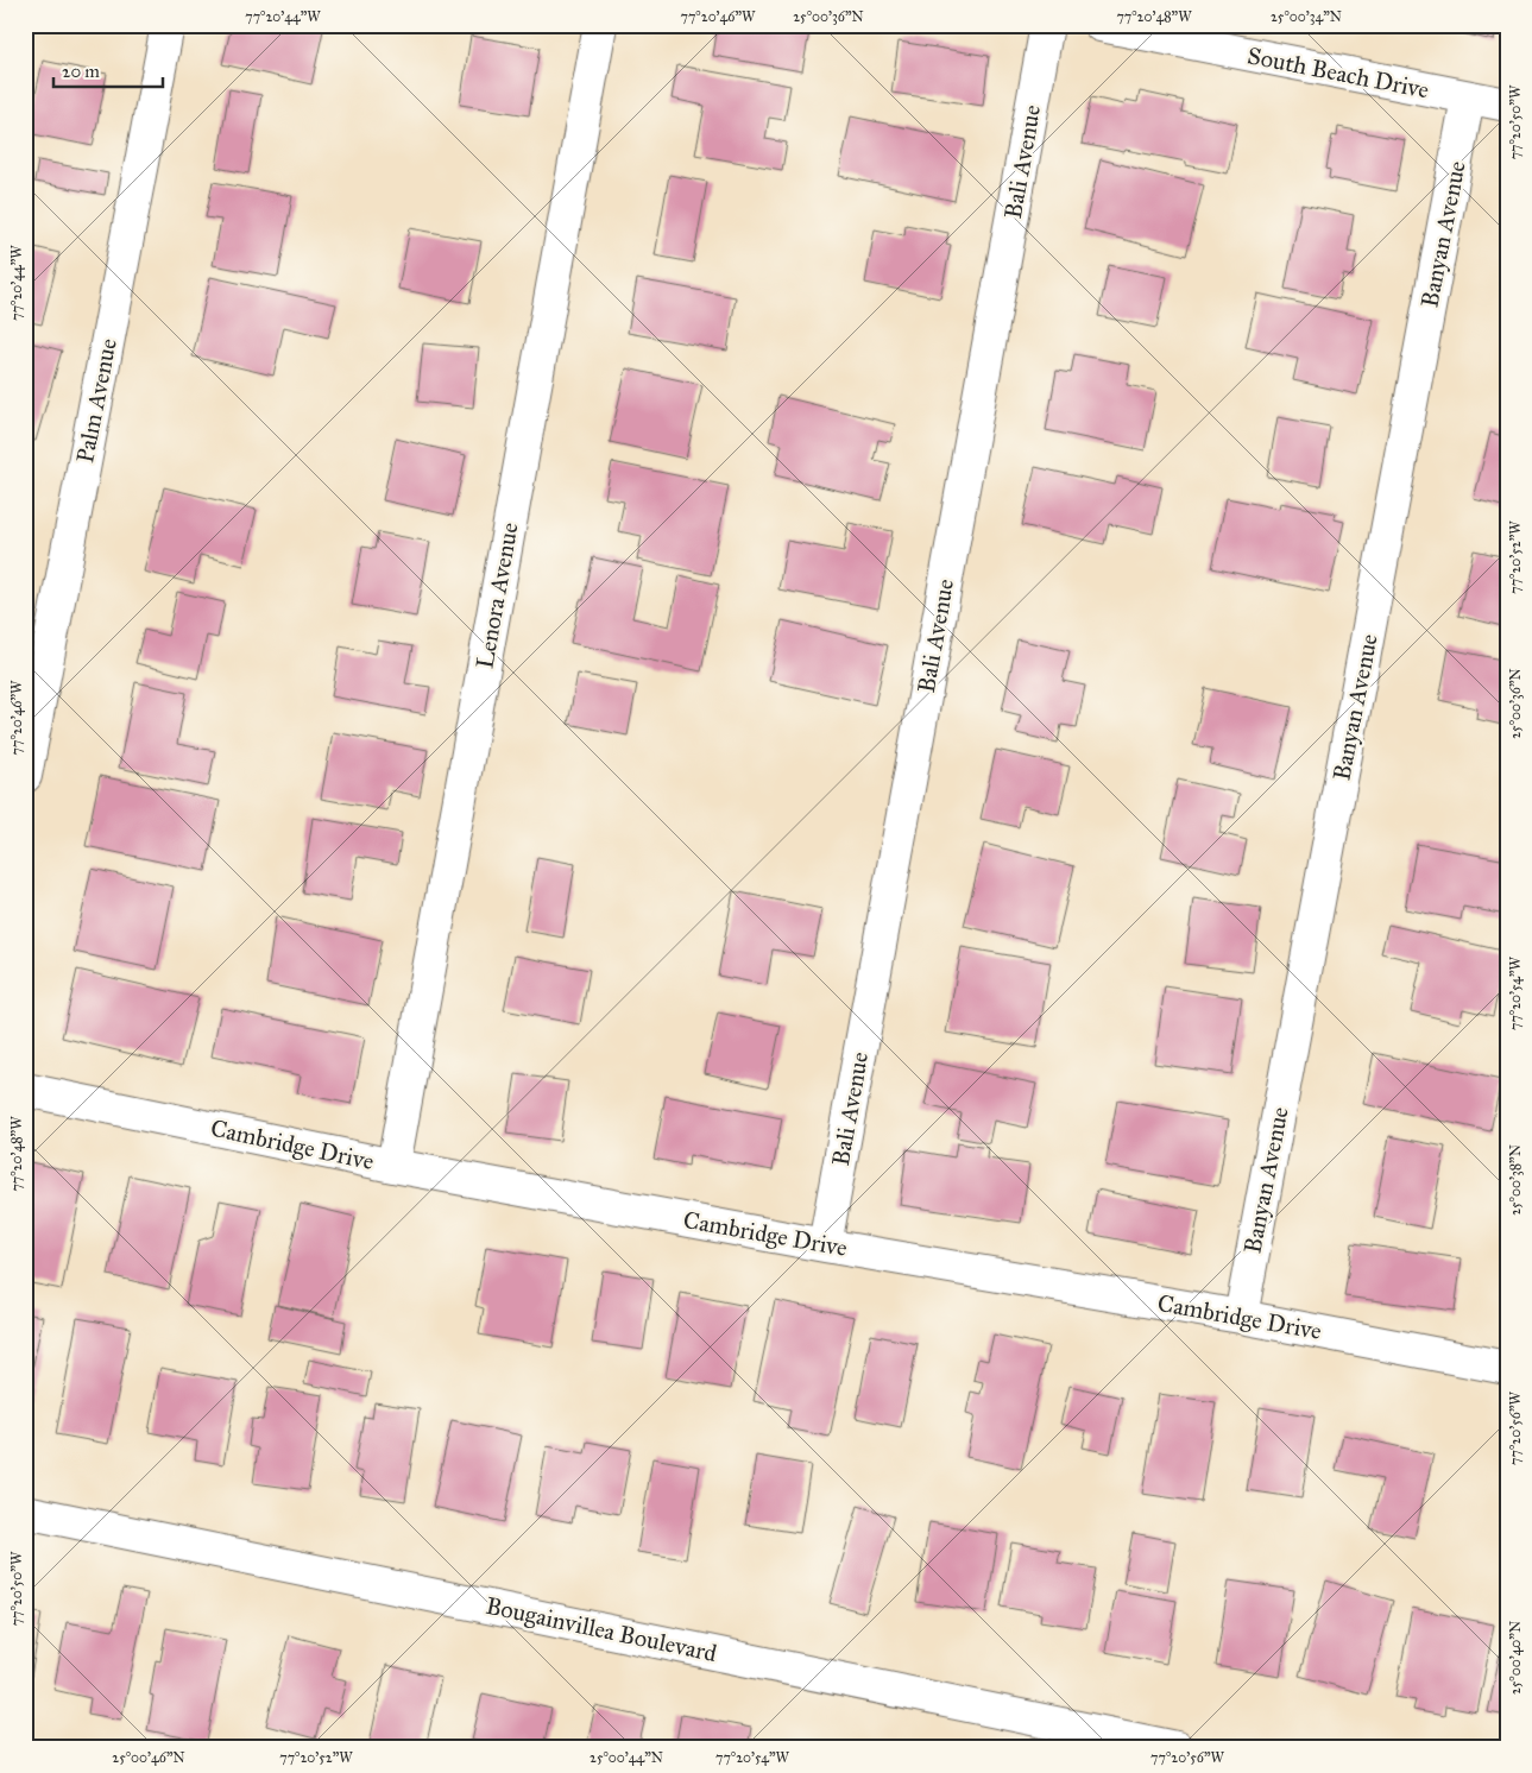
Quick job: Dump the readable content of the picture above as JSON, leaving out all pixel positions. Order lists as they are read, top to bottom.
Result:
{
  "streets": {
    "street": [
      "South Beach Drive",
      "Bali Avenue",
      "Banyan Avenue",
      "Palm Avenue",
      "Lenora Avenue",
      "Cambridge Drive",
      "Bougainvillea Boulevard"
    ]
  },
  "crossings": [
    ["South Beach Drive", "Banyan Avenue"],
    ["Bali Avenue", "Cambridge Drive"],
    ["Banyan Avenue", "Cambridge Drive"],
    ["Lenora Avenue", "Cambridge Drive"]
  ],
  "scale_bar": "20 m",
  "coordinates": [
    "77°20'44\"W",
    "77°20'46\"W",
    "25°00'36\"N",
    "77°20'48\"W",
    "25°00'34\"N",
    "77°20'50\"W",
    "77°20'52\"W",
    "77°20'54\"W",
    "25°00'38\"N",
    "77°20'56\"W",
    "25°00'40\"N",
    "25°00'46\"N",
    "25°00'44\"N"
  ]
}
